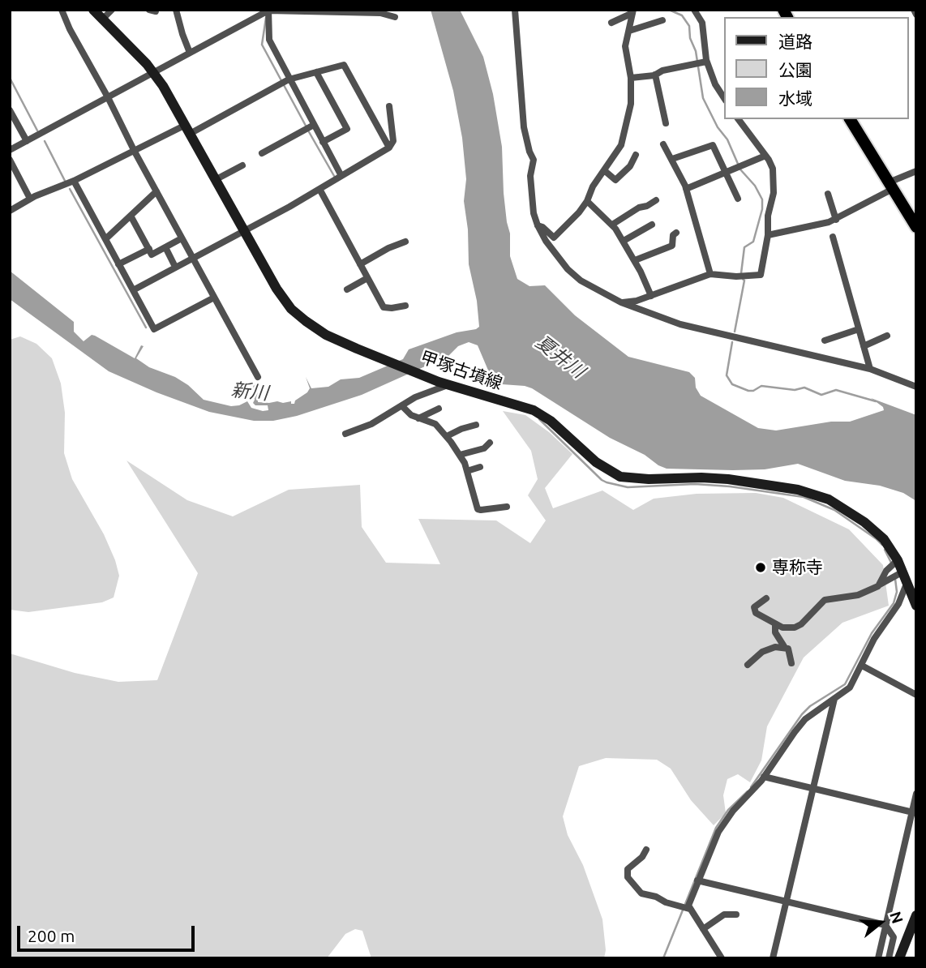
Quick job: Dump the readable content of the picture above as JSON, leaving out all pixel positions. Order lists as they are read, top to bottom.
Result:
{
  "streets": {
    "main road": ["甲塚古墳線"]
  },
  "water": ["夏井川", "新川"],
  "places": ["専称寺"],
  "legend": ["道路", "公園", "水域"],
  "scale_bar": "200 m",
  "north": "right"
}
